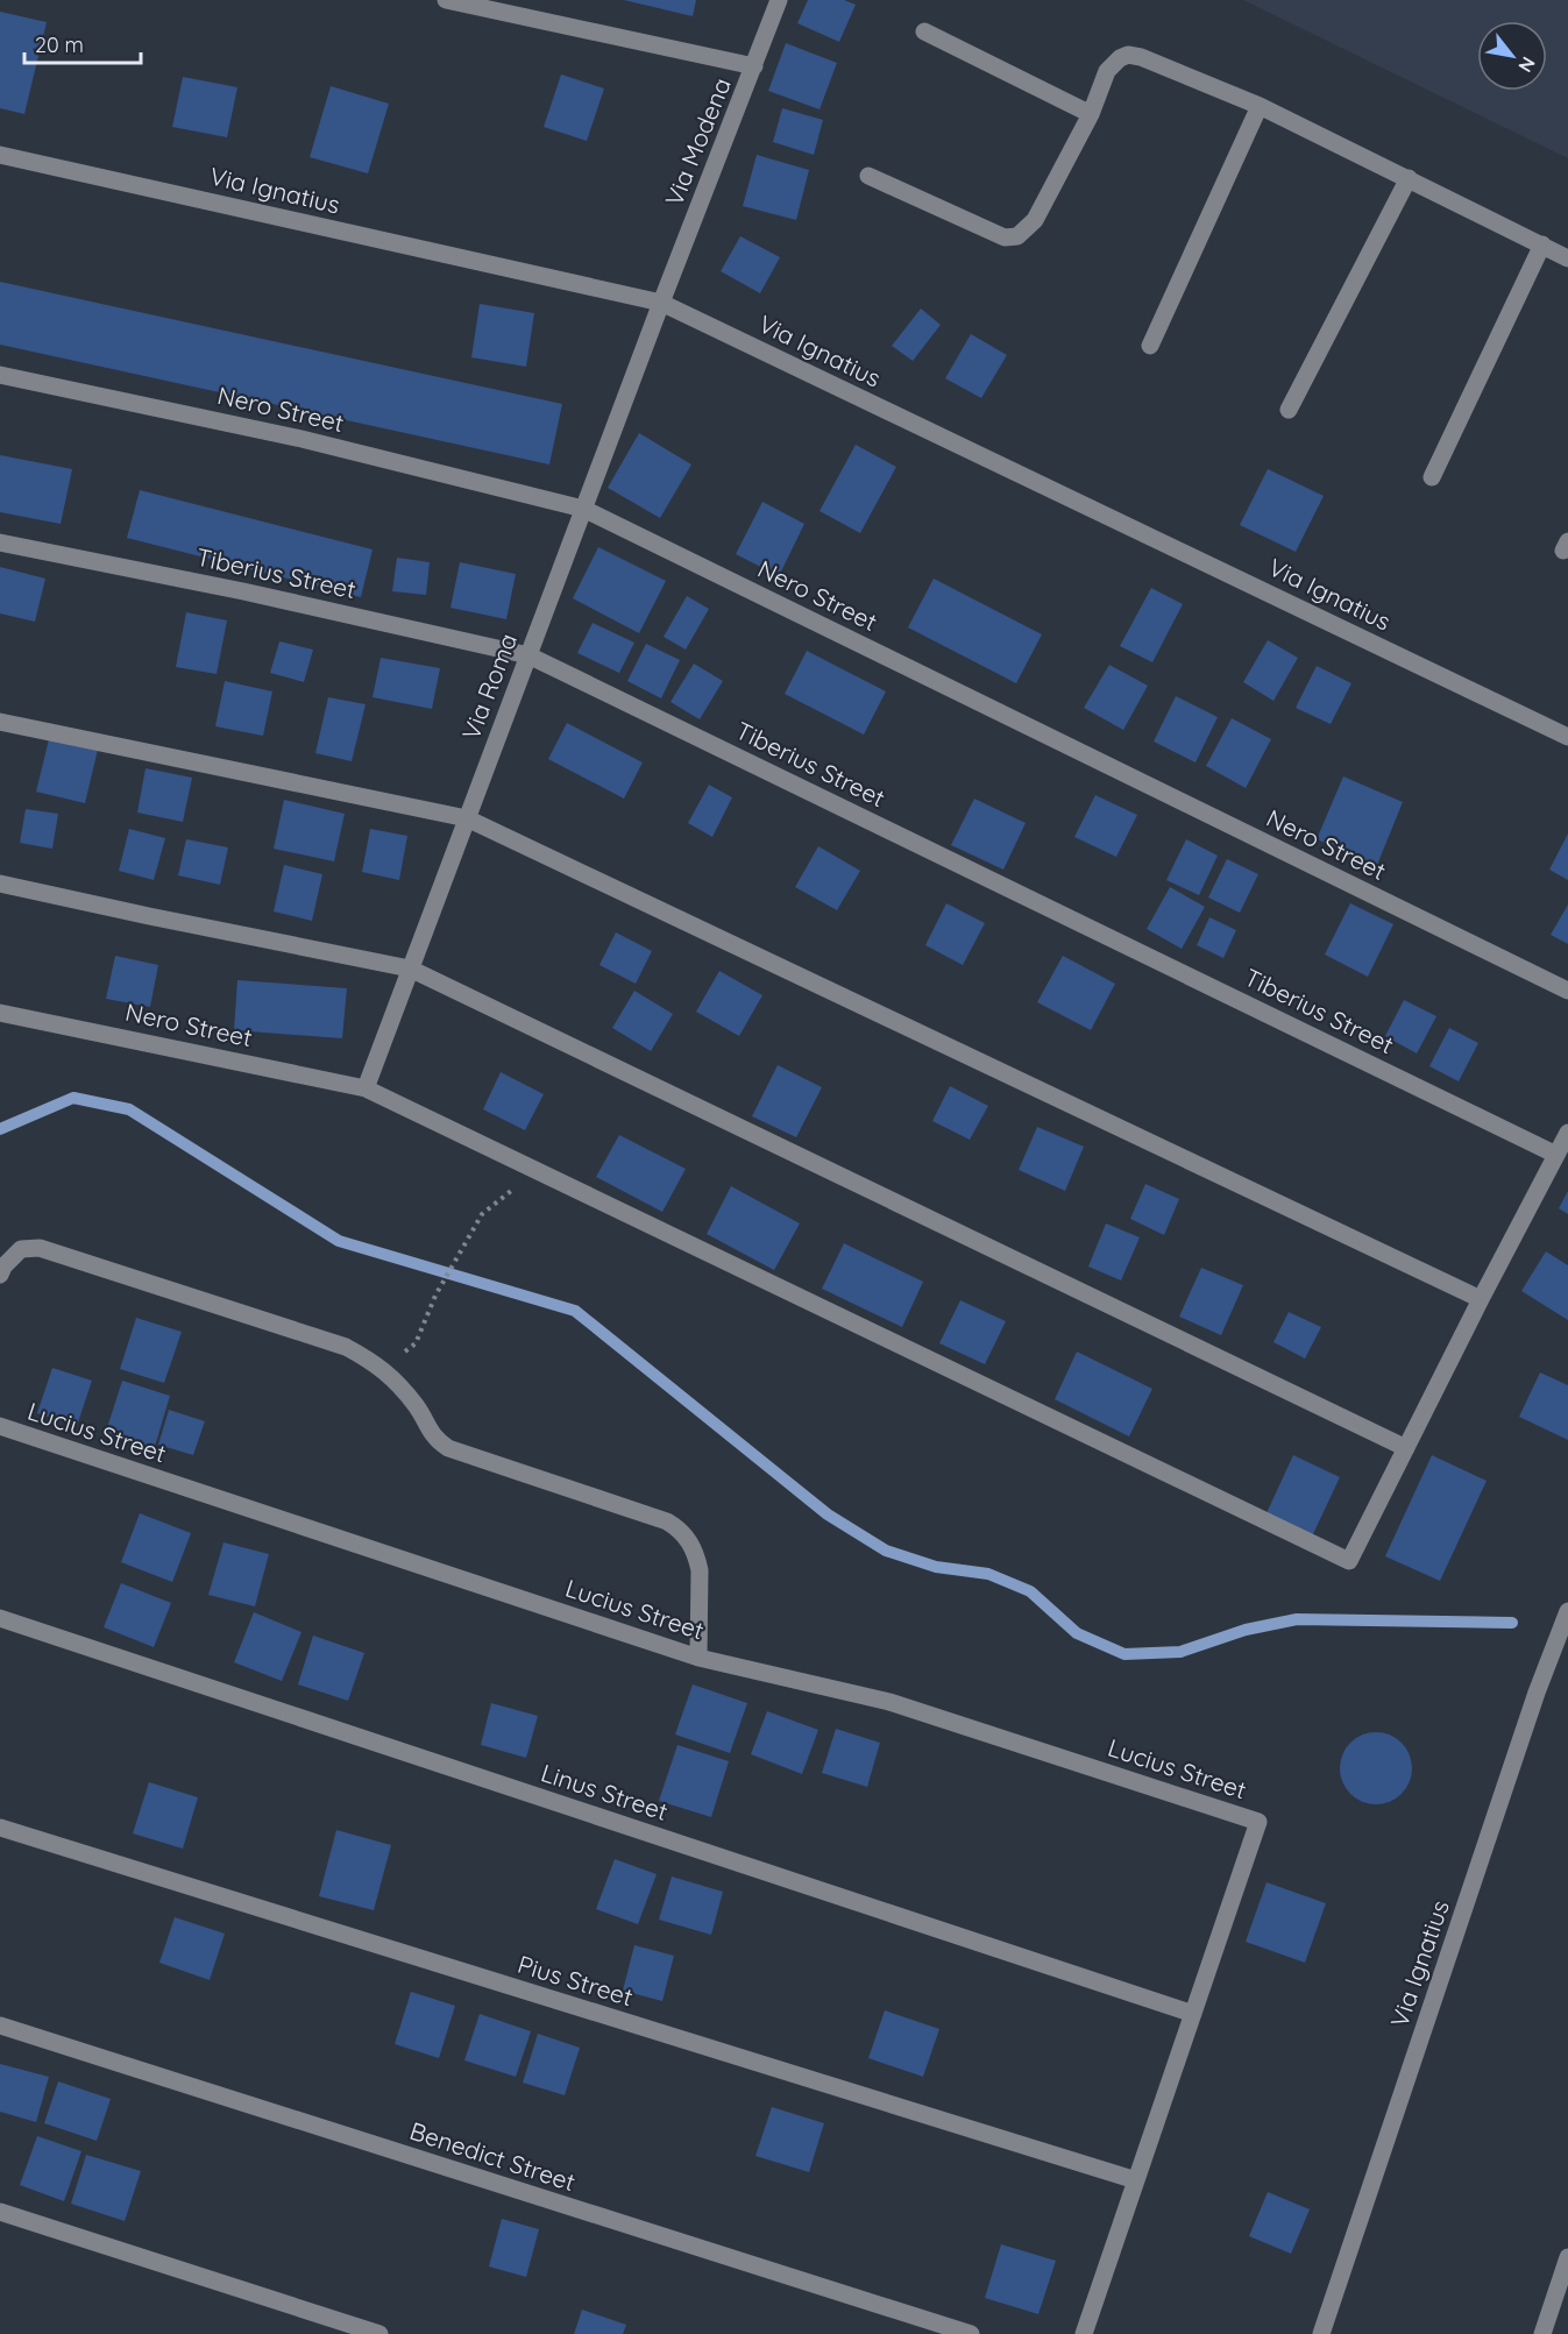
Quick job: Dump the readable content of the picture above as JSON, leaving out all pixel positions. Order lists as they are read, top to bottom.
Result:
{
  "streets": {
    "street": [
      "Via Modena",
      "Via Ignatius",
      "Nero Street",
      "Tiberius Street",
      "Via Roma",
      "Lucius Street",
      "Linus Street",
      "Pius Street",
      "Benedict Street"
    ]
  },
  "crossings": [
    ["Via Modena", "Via Ignatius"],
    ["Via Modena", "Via Roma"],
    ["Via Ignatius", "Via Roma"],
    ["Nero Street", "Via Roma"],
    ["Tiberius Street", "Via Roma"],
    ["Lucius Street", "Linus Street"]
  ],
  "scale_bar": "20 m",
  "north": "bottom right"
}
